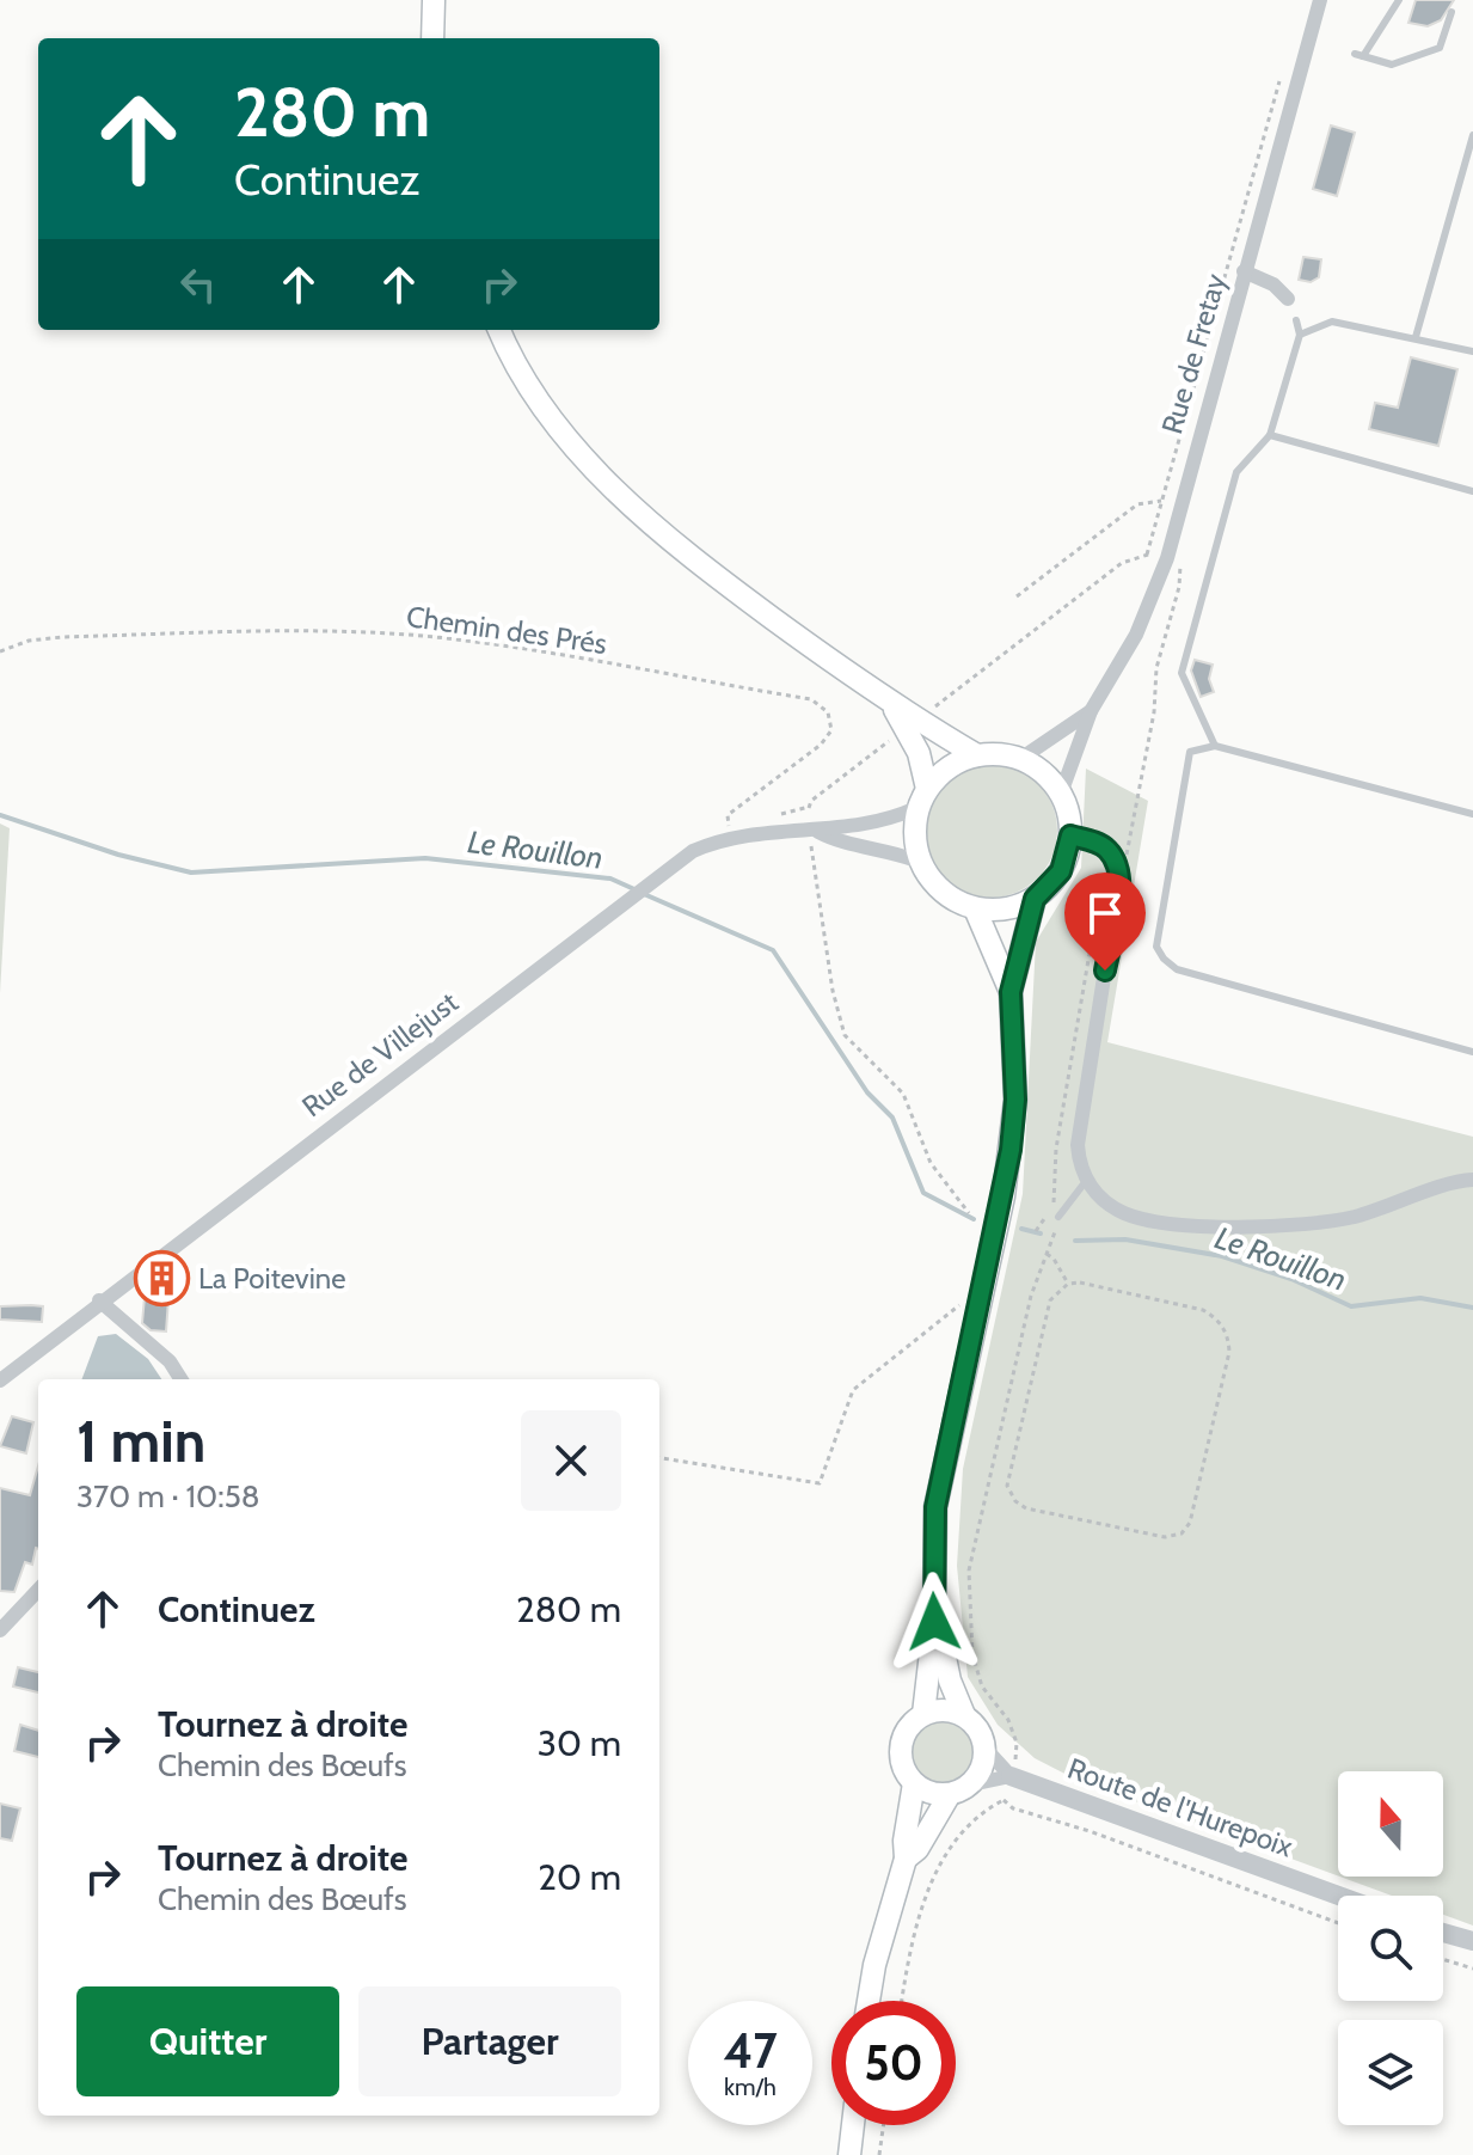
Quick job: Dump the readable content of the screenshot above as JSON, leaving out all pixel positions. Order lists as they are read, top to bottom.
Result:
{
  "streets": {
    "street": ["Rue de Fretay", "Rue de Villejust", "Route de l'Hurepoix"],
    "path": ["Chemin des Prés"]
  },
  "crossings": [
    ["Rue de Fretay", "Rue de Villejust"],
    ["Chemin des Prés", "Rue de Villejust"]
  ],
  "water": ["Le Rouillon"],
  "places": {
    "building": ["La Poitevine"]
  },
  "north": "top",
  "page": {
    "turn": ["280 m", "Continuez"],
    "heading": ["1 min", "370 m · 10:58"],
    "list": [
      {
        "name": "Continuez",
        "value": "280 m"
      },
      {
        "name": "Tournez à droite",
        "note": "Chemin des Bœufs",
        "value": "30 m"
      },
      {
        "name": "Tournez à droite",
        "note": "Chemin des Bœufs",
        "value": "20 m"
      }
    ],
    "buttons": ["Quitter", "Partager"],
    "speed": "47 km/h",
    "limit": "50"
  }
}
